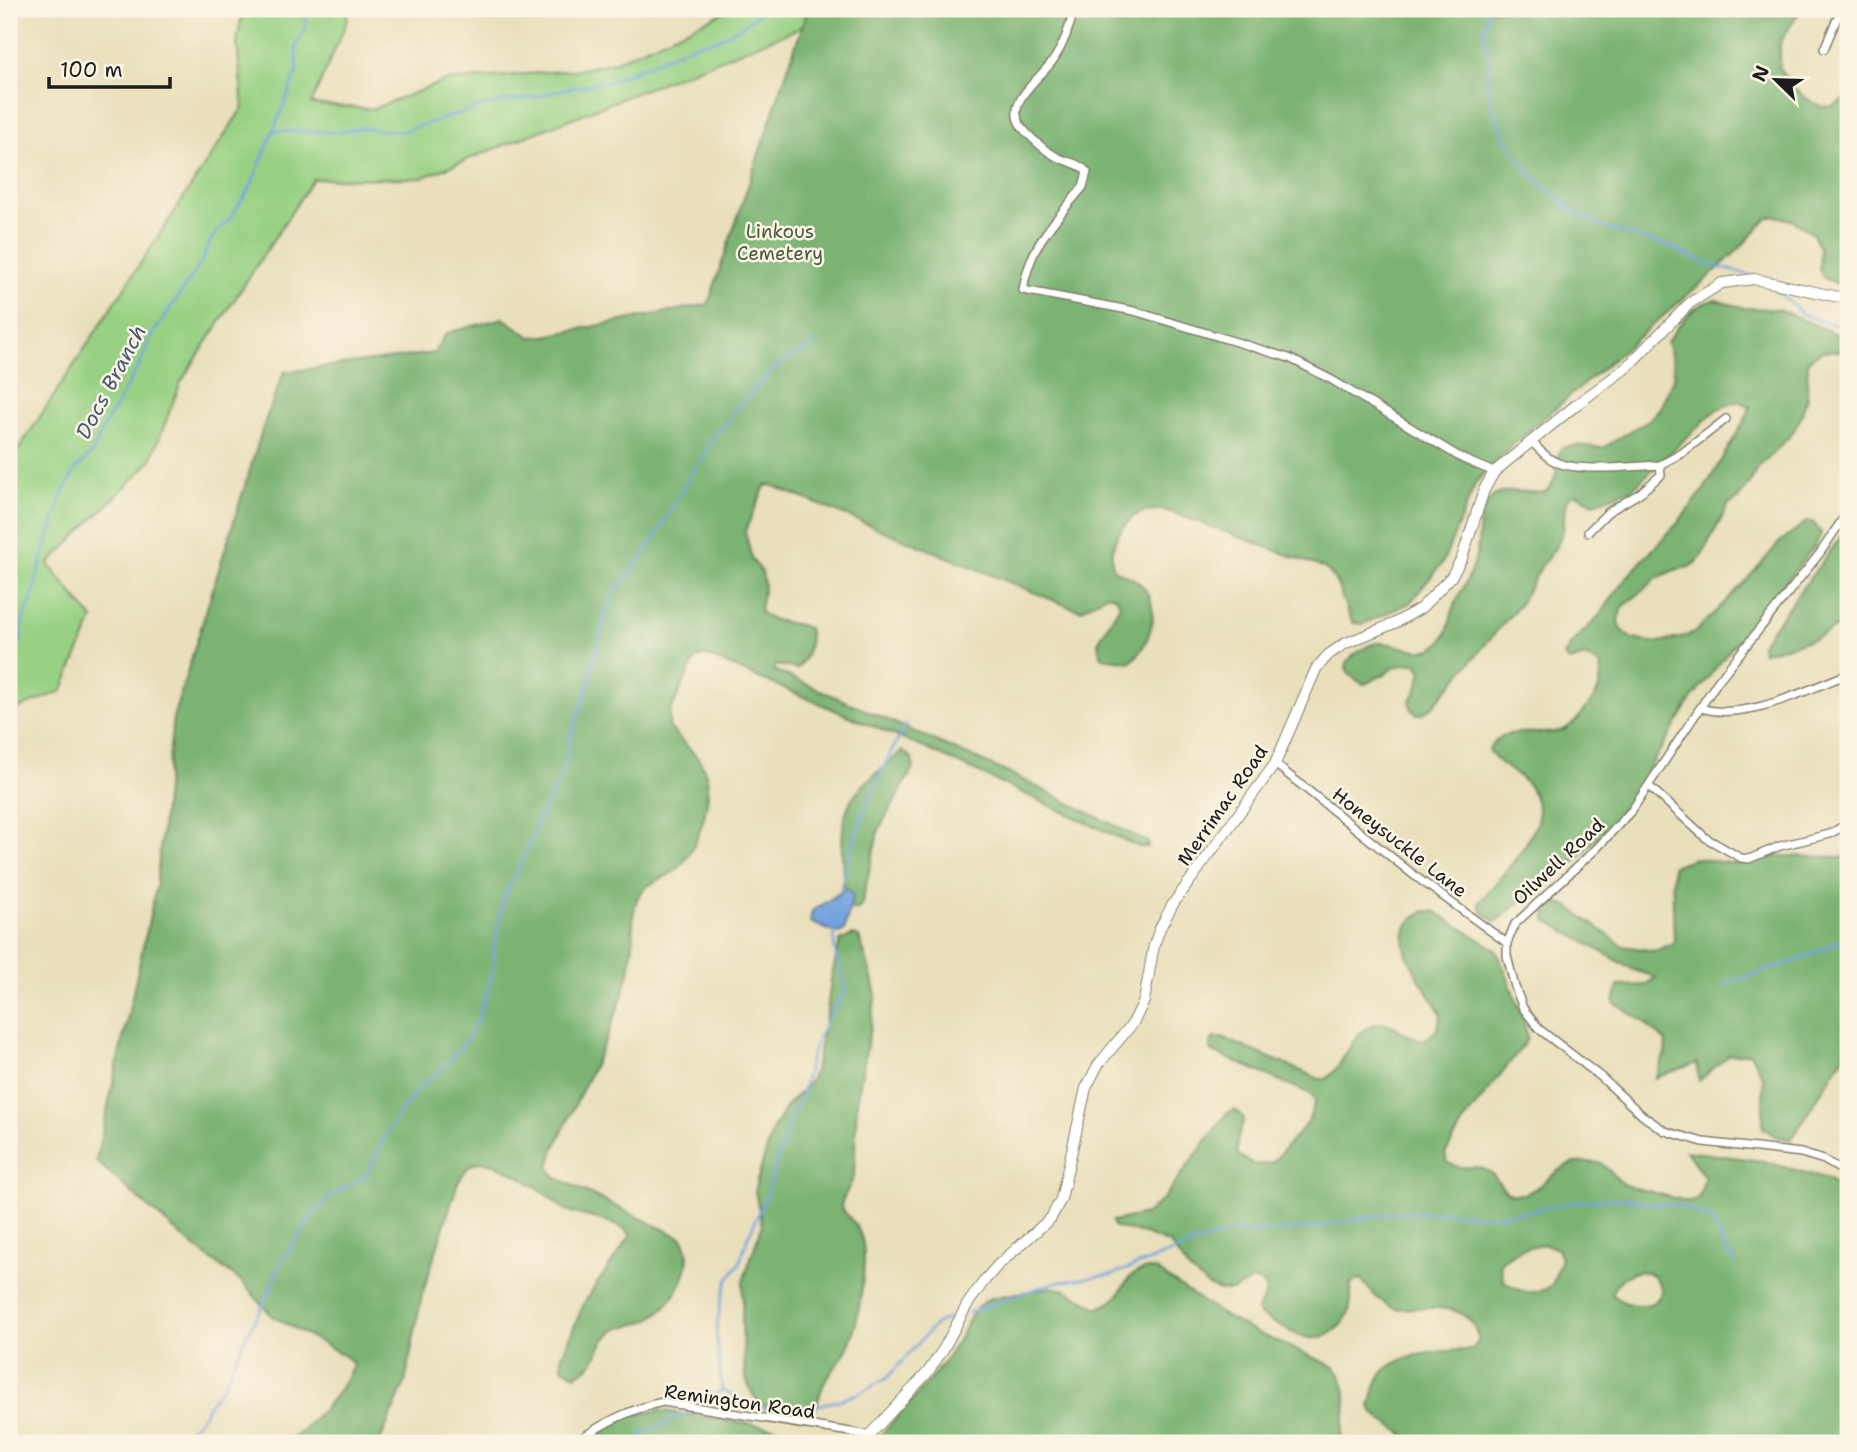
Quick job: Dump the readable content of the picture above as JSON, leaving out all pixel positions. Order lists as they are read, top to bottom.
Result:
{
  "streets": {
    "street": [
      "Merrimac Road",
      "Honeysuckle Lane",
      "Oilwell Road",
      "Remington Road"
    ]
  },
  "crossings": [
    ["Merrimac Road", "Honeysuckle Lane"],
    ["Merrimac Road", "Remington Road"],
    ["Honeysuckle Lane", "Oilwell Road"]
  ],
  "water": ["Docs Branch"],
  "parks": ["Linkous Cemetery"],
  "scale_bar": "100 m",
  "north": "top left"
}
